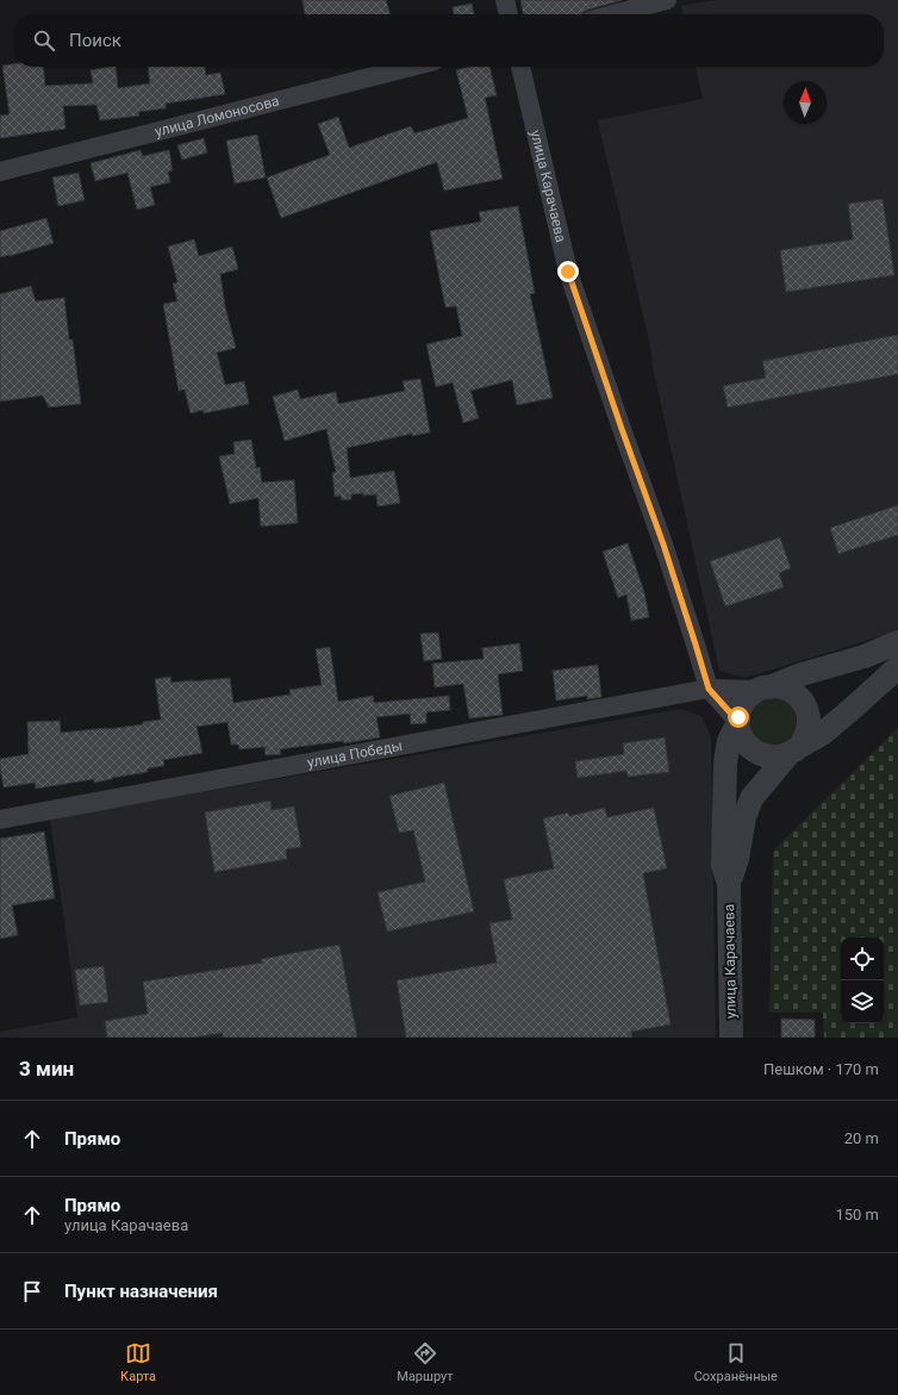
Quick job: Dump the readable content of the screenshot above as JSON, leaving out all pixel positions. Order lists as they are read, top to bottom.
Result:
{
  "streets": {
    "street": ["улица Ломоносова", "улица Карачаева", "улица Победы"]
  },
  "crossings": [
    ["улица Карачаева", "улица Победы"]
  ],
  "north": "top",
  "page": {
    "search": "Поиск",
    "heading": ["3 мин", "Пешком · 170 m"],
    "list": [
      ["Прямо", "20 m"],
      ["Прямо", "улица Карачаева", "150 m"],
      "Пункт назначения"
    ],
    "nav": ["Карта", "Маршрут", "Сохранённые"]
  }
}
